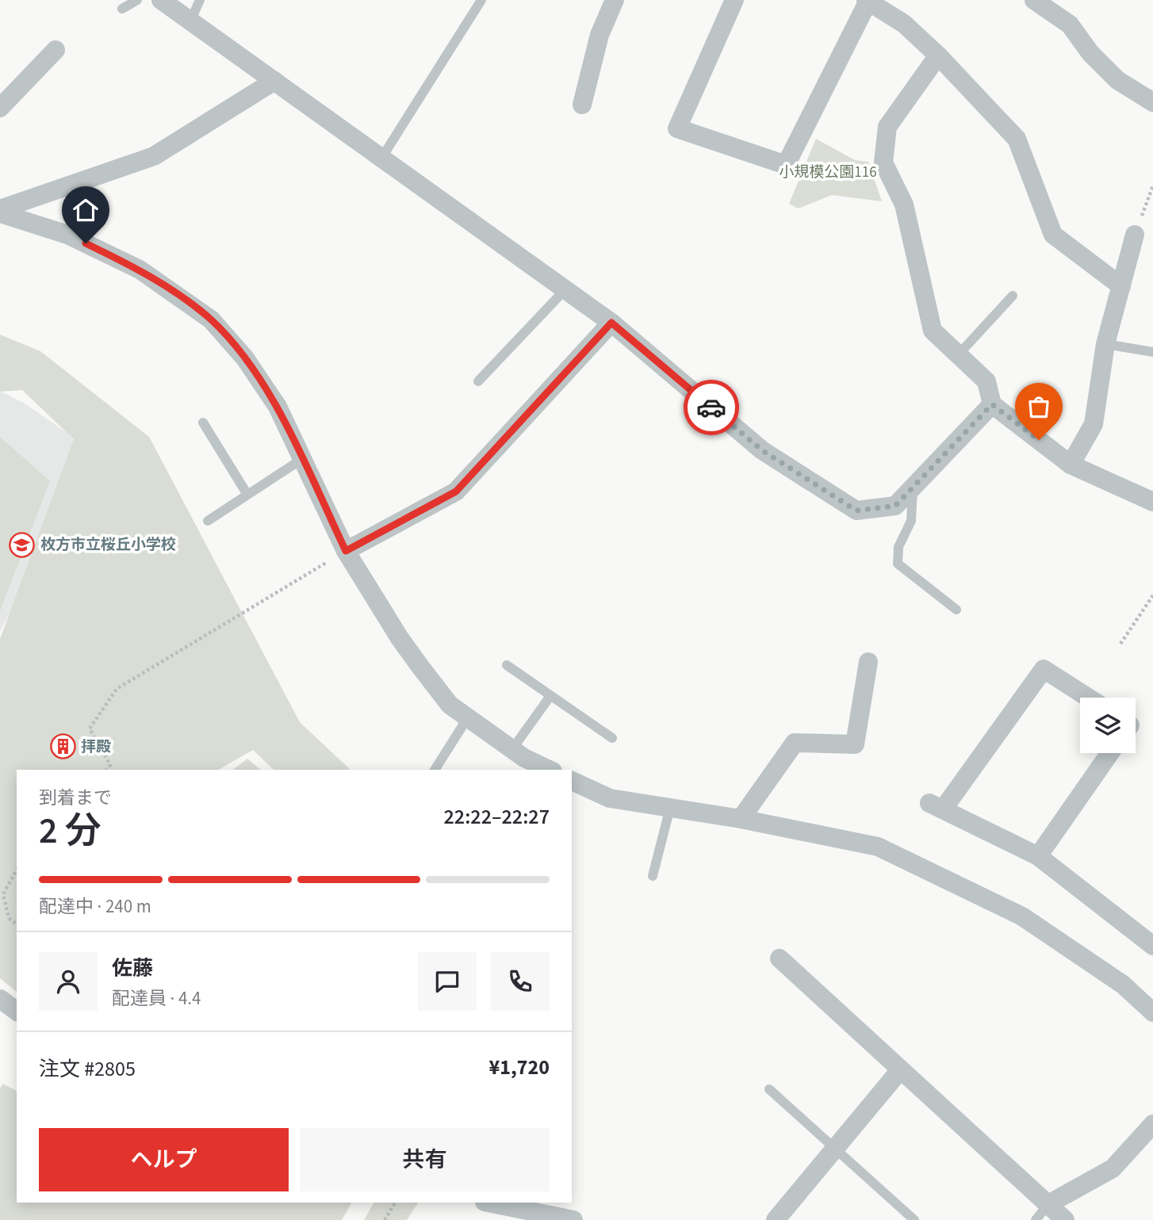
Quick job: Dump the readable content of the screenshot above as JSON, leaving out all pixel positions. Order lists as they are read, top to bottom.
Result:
{
  "parks": ["小規模公園116"],
  "places": {
    "school or university": ["枚方市立桜丘小学校"],
    "building": ["拝殿"]
  },
  "page": {
    "heading": ["2 分", "到着まで", "22:22–22:27"],
    "panel": [
      "佐藤",
      "配達員 · 4.4",
      "注文 #2805",
      "¥1,720"
    ],
    "bar": "配達中 · 240 m",
    "buttons": ["ヘルプ", "共有"]
  }
}
